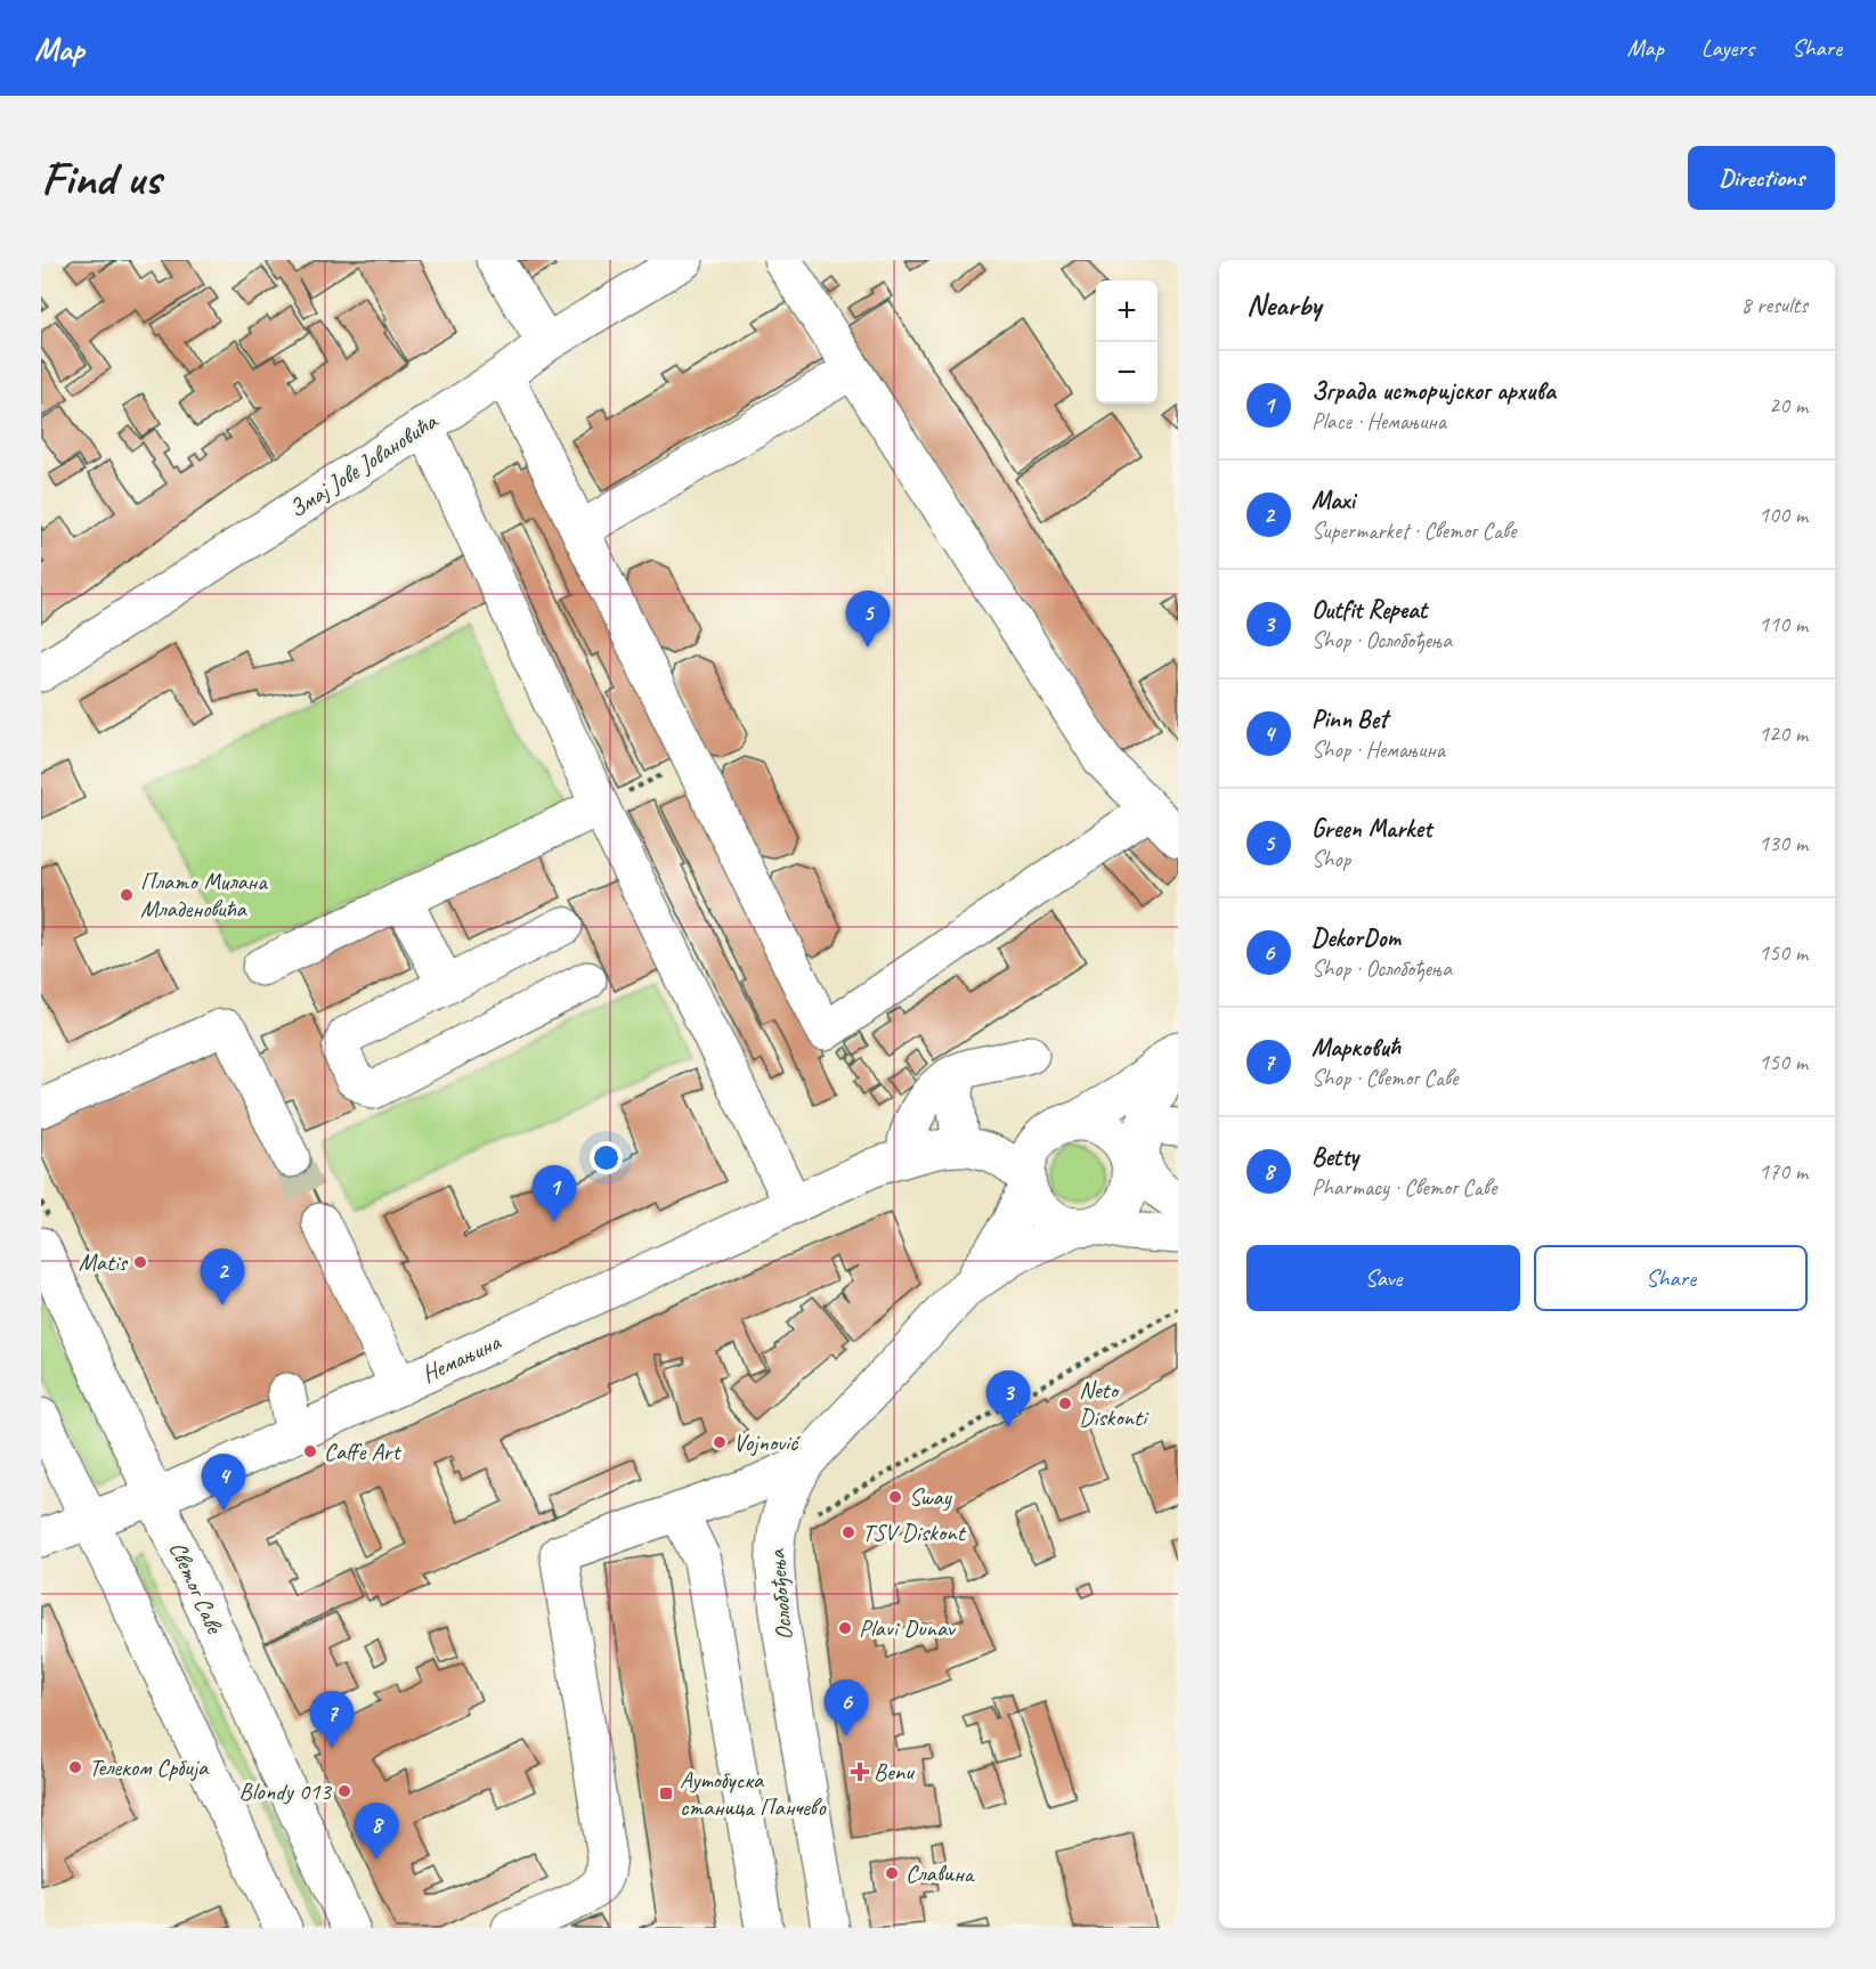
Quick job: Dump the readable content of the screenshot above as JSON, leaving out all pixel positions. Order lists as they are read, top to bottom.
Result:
{
  "streets": {
    "street": [
      "Змај Јове Јовановића",
      "Немањина",
      "Светог Саве",
      "Ослобођења"
    ]
  },
  "crossings": [
    ["Немањина", "Светог Саве"]
  ],
  "places": {
    "other": [
      "Плато Милана Младеновића",
      "Matis",
      "Neto Diskonti",
      "Vojnović",
      "Caffe Art",
      "Sway",
      "TSV Diskont",
      "Plavi Dunav",
      "Телеком Србија",
      "Blondy 013",
      "Славина"
    ],
    "health": ["Benu"],
    "transit": ["Аутобуска станица Панчево"]
  },
  "page": {
    "header": "Map",
    "nav": ["Map", "Layers", "Share"],
    "buttons": [
      "Directions",
      ["Save", "Share"]
    ],
    "title": "Find us",
    "heading": ["Nearby", "8 results"],
    "map_buttons": ["+", "−"],
    "list": [
      {
        "mark": "1",
        "name": "Зграда историјског архива",
        "note": "Place · Немањина",
        "value": "20 m"
      },
      {
        "mark": "2",
        "name": "Maxi",
        "note": "Supermarket · Светог Саве",
        "value": "100 m"
      },
      {
        "mark": "3",
        "name": "Outfit Repeat",
        "note": "Shop · Ослобођења",
        "value": "110 m"
      },
      {
        "mark": "4",
        "name": "Pinn Bet",
        "note": "Shop · Немањина",
        "value": "120 m"
      },
      {
        "mark": "5",
        "name": "Green Market",
        "note": "Shop",
        "value": "130 m"
      },
      {
        "mark": "6",
        "name": "DekorDom",
        "note": "Shop · Ослобођења",
        "value": "150 m"
      },
      {
        "mark": "7",
        "name": "Марковић",
        "note": "Shop · Светог Саве",
        "value": "150 m"
      },
      {
        "mark": "8",
        "name": "Betty",
        "note": "Pharmacy · Светог Саве",
        "value": "170 m"
      }
    ],
    "pins": [
      "5",
      "1",
      "2",
      "3",
      "4",
      "6",
      "7",
      "8"
    ]
  }
}
